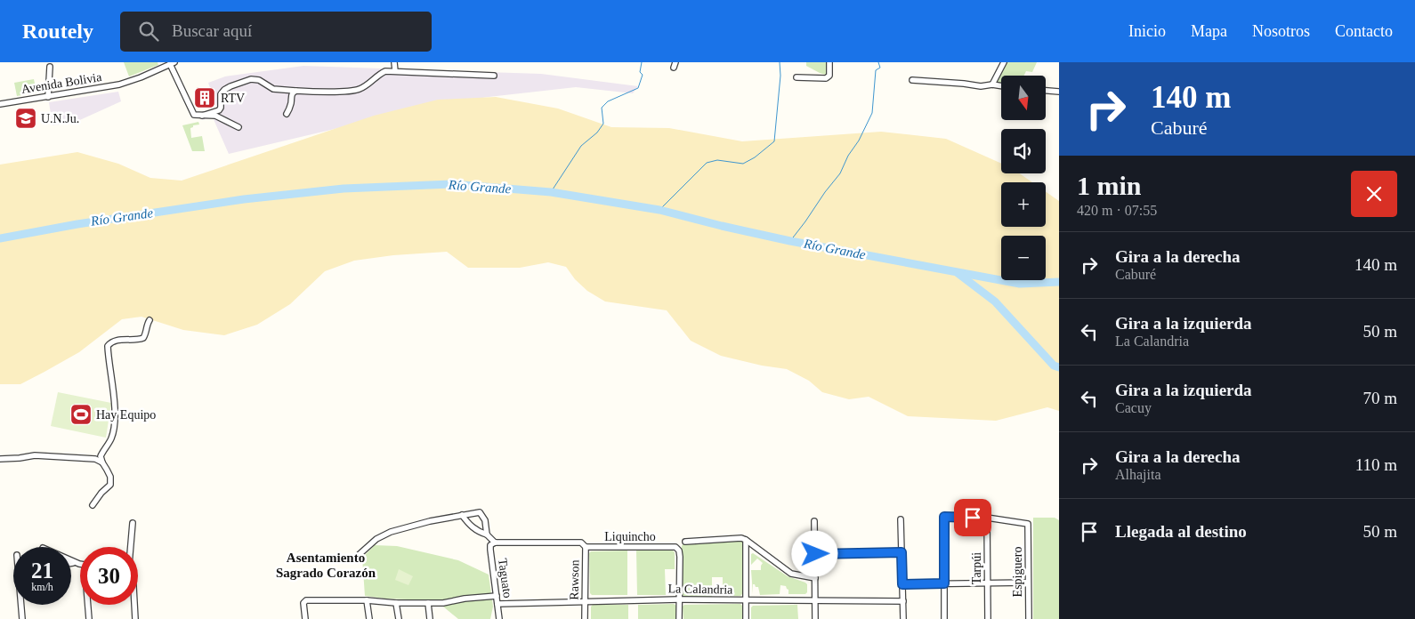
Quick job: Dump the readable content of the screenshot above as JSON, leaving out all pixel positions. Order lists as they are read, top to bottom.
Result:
{
  "streets": {
    "street": [
      "Avenida Bolivia",
      "Liquincho",
      "Tarpúi",
      "Espiguero",
      "Taguato",
      "Rawson",
      "La Calandria"
    ]
  },
  "crossings": [
    ["Liquincho", "Rawson"],
    ["Liquincho", "La Calandria"],
    ["Tarpúi", "Espiguero"],
    ["Taguato", "Rawson"],
    ["Taguato", "La Calandria"],
    ["Rawson", "La Calandria"]
  ],
  "districts": ["Asentamiento Sagrado Corazón"],
  "water": ["Río Grande"],
  "places": {
    "building": ["RTV"],
    "school or university": ["U.N.Ju."],
    "sports": ["Hay Equipo"]
  },
  "north": "bottom",
  "page": {
    "header": "Routely",
    "search": "Buscar aquí",
    "nav": [
      "Inicio",
      "Mapa",
      "Nosotros",
      "Contacto"
    ],
    "turn": ["140 m", "Caburé"],
    "map_buttons": ["+", "−"],
    "heading": ["1 min", "420 m · 07:55"],
    "list": [
      {
        "name": "Gira a la derecha",
        "note": "Caburé",
        "value": "140 m"
      },
      {
        "name": "Gira a la izquierda",
        "note": "La Calandria",
        "value": "50 m"
      },
      {
        "name": "Gira a la izquierda",
        "note": "Cacuy",
        "value": "70 m"
      },
      {
        "name": "Gira a la derecha",
        "note": "Alhajita",
        "value": "110 m"
      },
      {
        "name": "Llegada al destino",
        "value": "50 m"
      }
    ],
    "speed": "21 km/h",
    "limit": "30"
  }
}
